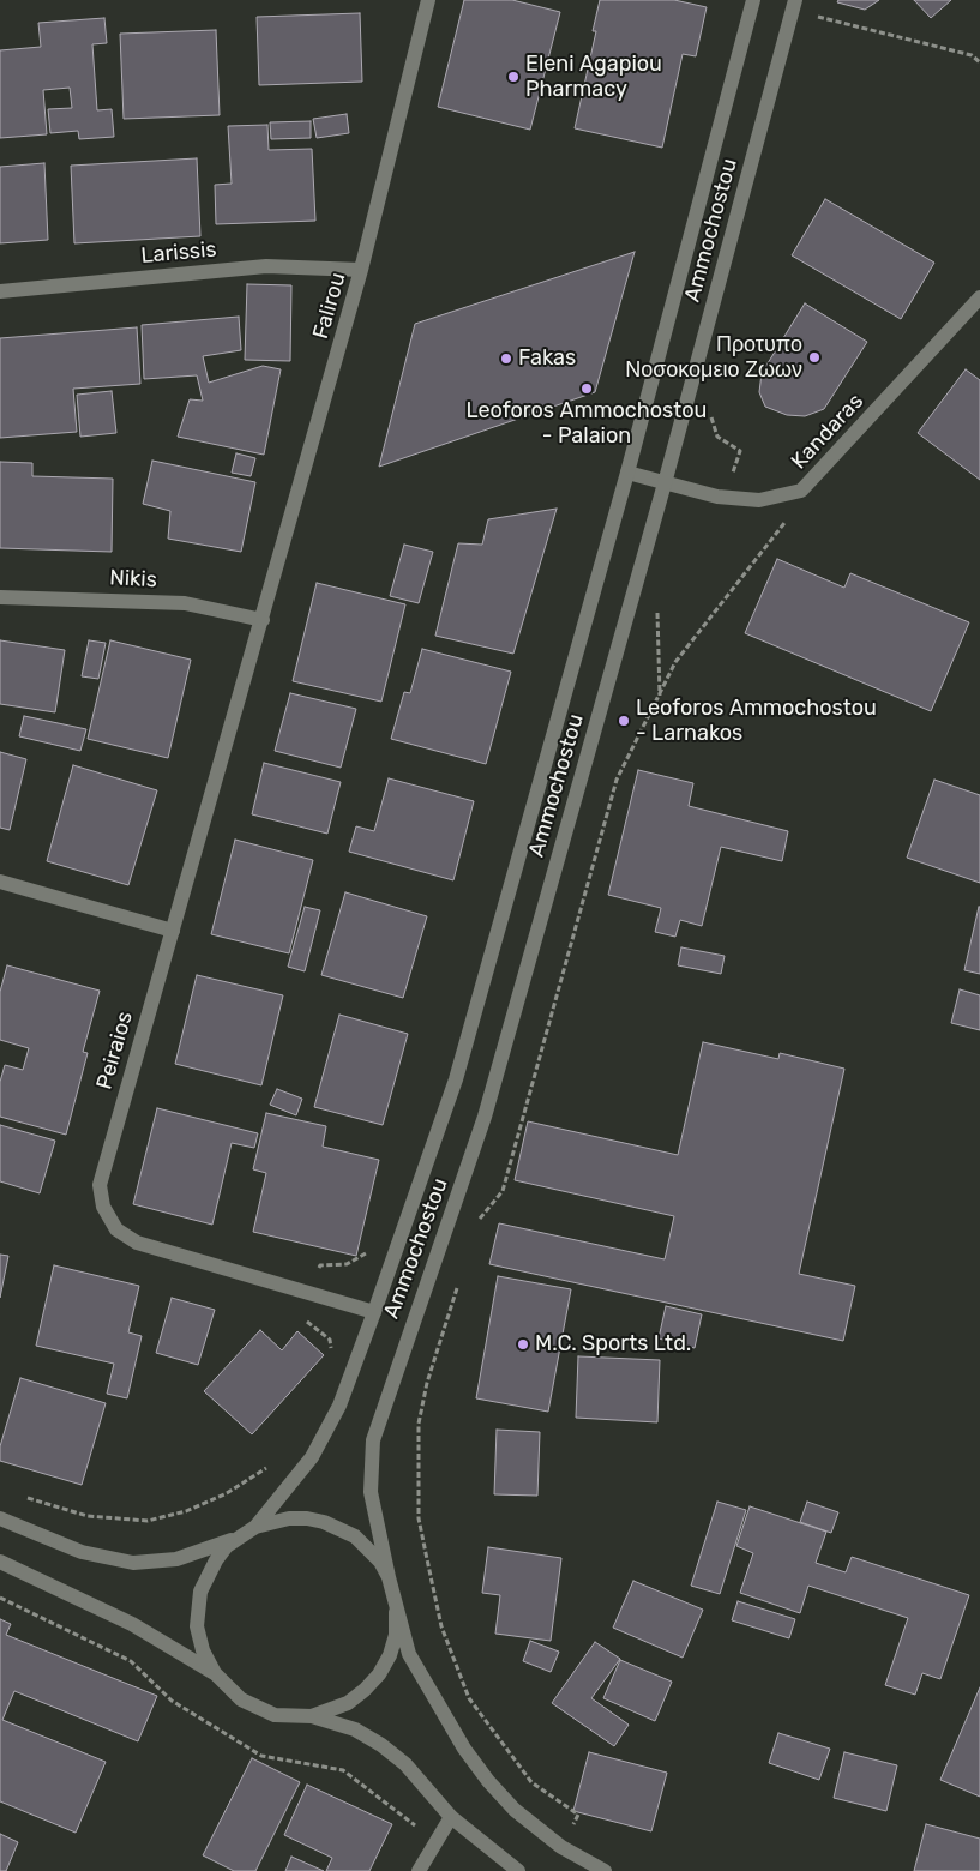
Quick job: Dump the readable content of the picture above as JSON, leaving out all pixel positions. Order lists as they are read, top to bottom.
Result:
{
  "streets": {
    "main road": [
      "Ammochostou",
      "Larissis",
      "Falirou",
      "Kandaras",
      "Nikis",
      "Peiraios"
    ]
  },
  "crossings": [
    ["Ammochostou", "Kandaras"],
    ["Ammochostou", "Peiraios"],
    ["Larissis", "Falirou"],
    ["Falirou", "Nikis"],
    ["Falirou", "Peiraios"],
    ["Nikis", "Peiraios"]
  ],
  "places": [
    "Eleni Agapiou Pharmacy",
    "Προτυπο Νοσοκομειο Ζωων",
    "Fakas",
    "Leoforos Ammochostou - Palaion",
    "Leoforos Ammochostou - Larnakos",
    "M.C. Sports Ltd."
  ]
}
